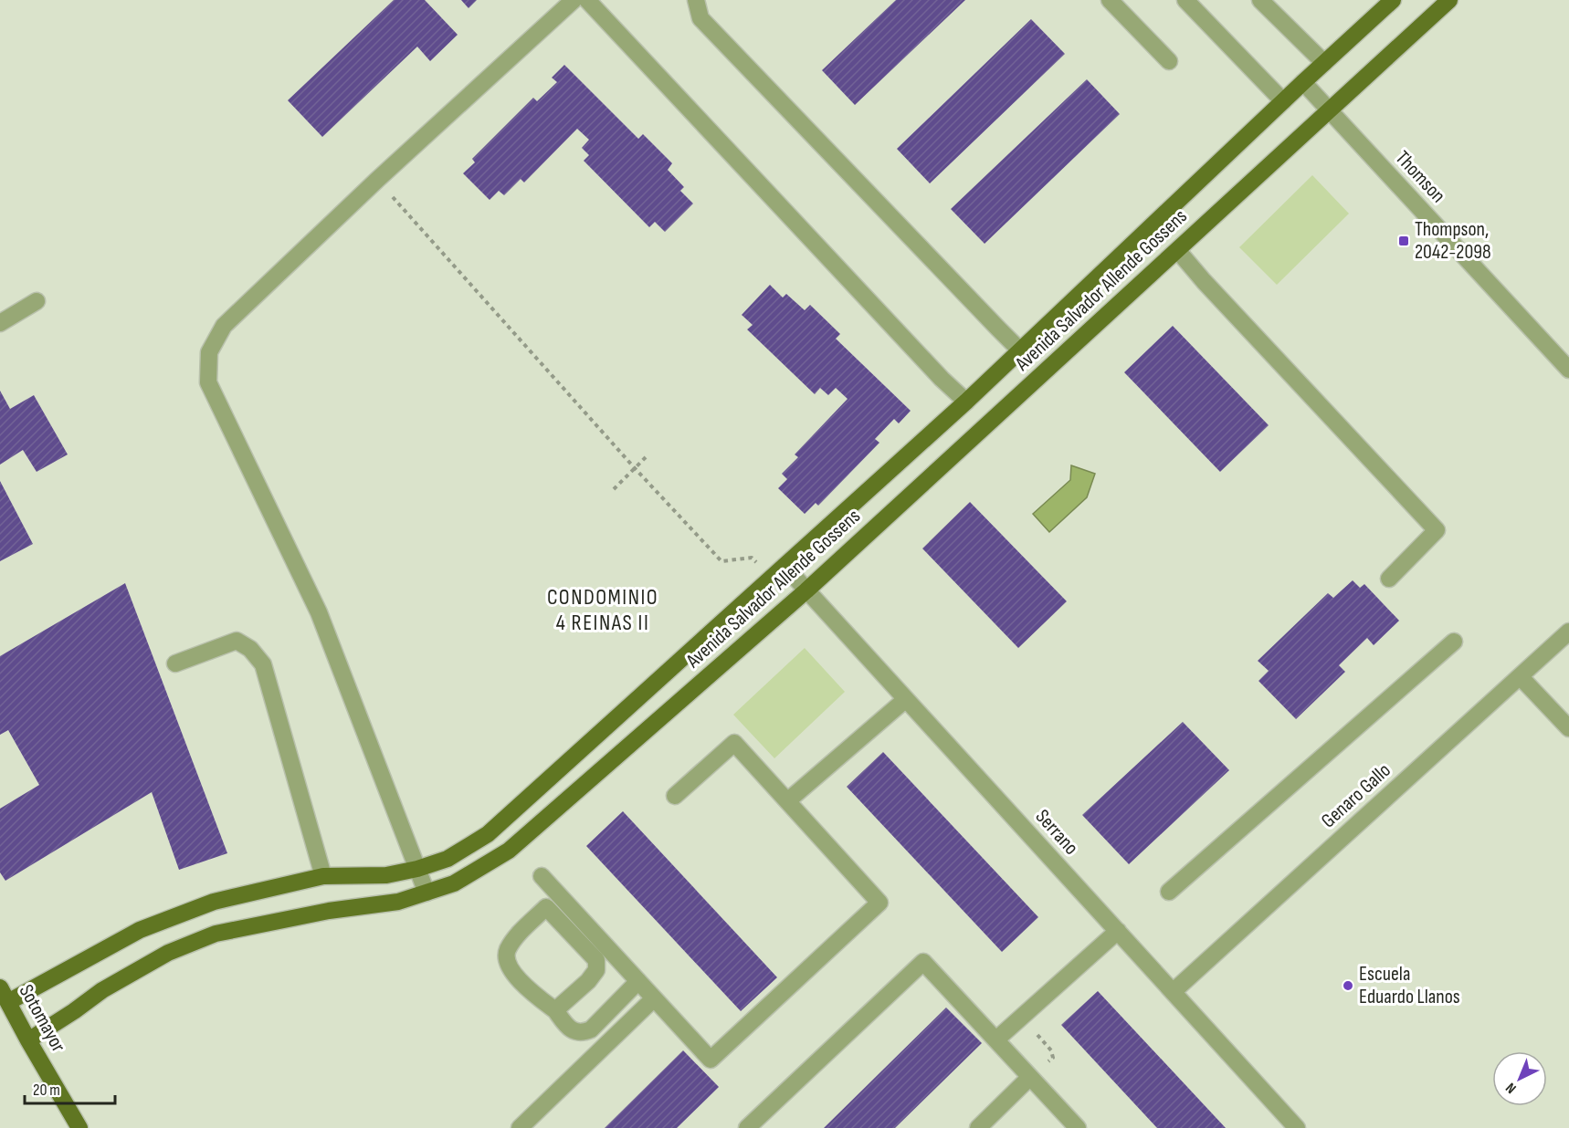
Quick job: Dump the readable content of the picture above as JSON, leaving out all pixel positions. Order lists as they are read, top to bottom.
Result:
{
  "streets": {
    "main road": ["Avenida Salvador Allende Gossens", "Sotomayor"],
    "street": ["Thomson", "Genaro Gallo", "Serrano"]
  },
  "crossings": [
    ["Thomson", "Avenida Salvador Allende Gossens"],
    ["Avenida Salvador Allende Gossens", "Serrano"],
    ["Avenida Salvador Allende Gossens", "Sotomayor"],
    ["Genaro Gallo", "Serrano"]
  ],
  "districts": ["CONDOMINIO 4 REINAS II"],
  "places": {
    "transit": ["Thompson, 2042-2098"],
    "other": ["Escuela Eduardo Llanos"]
  },
  "scale_bar": "20 m",
  "north": "bottom left"
}
